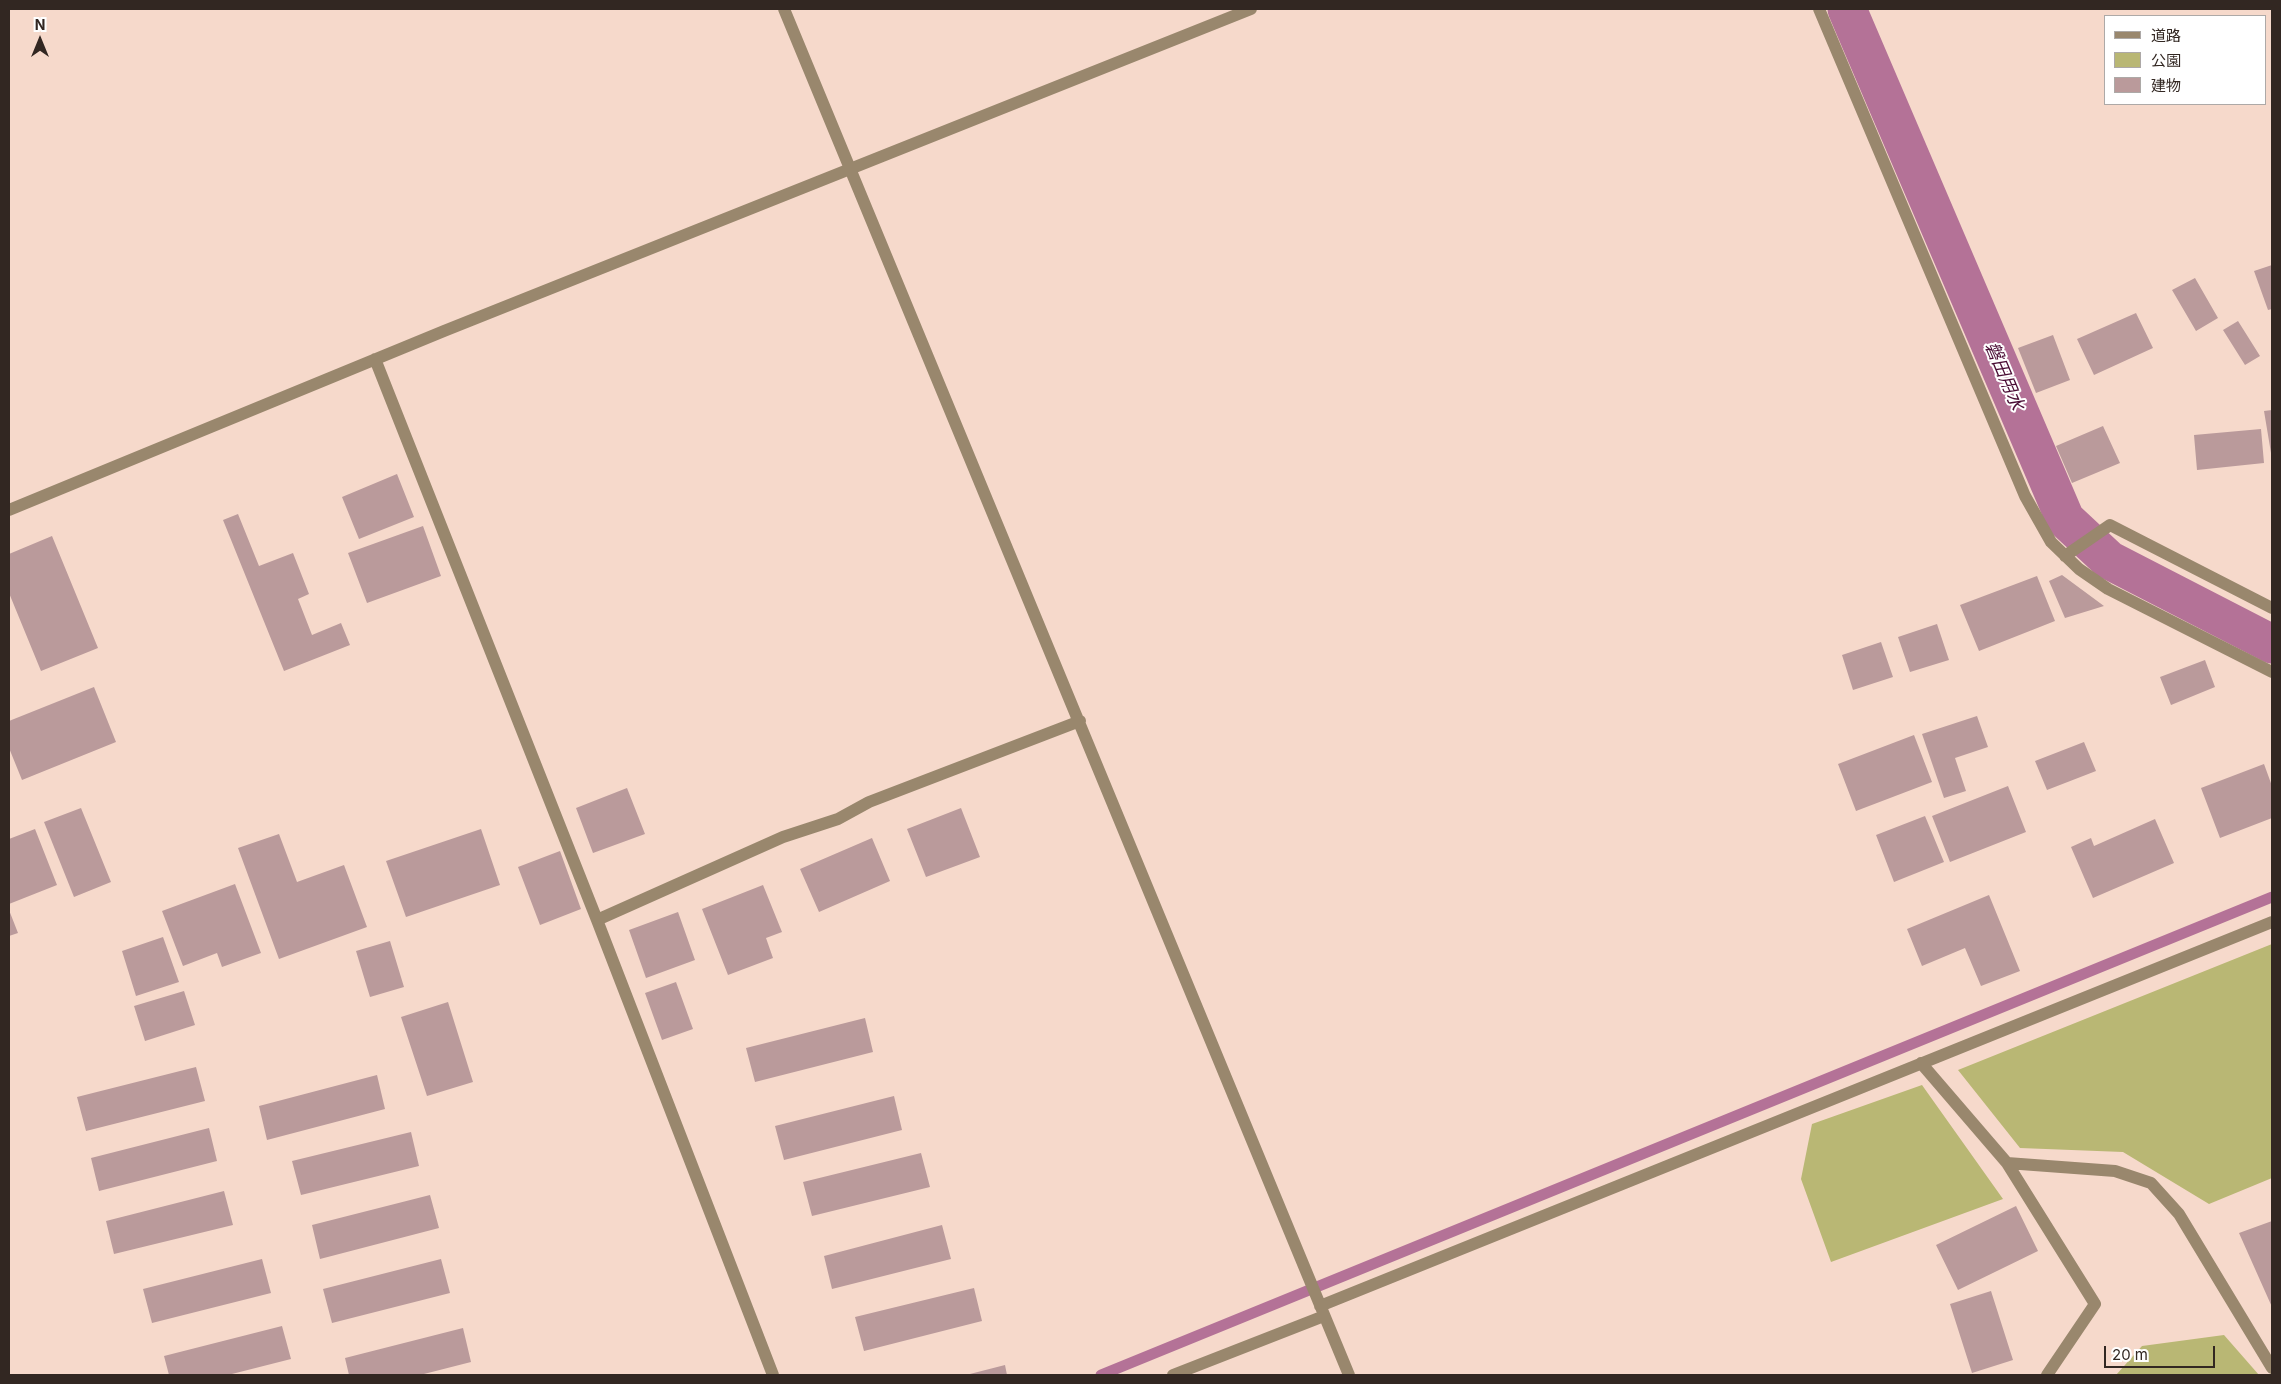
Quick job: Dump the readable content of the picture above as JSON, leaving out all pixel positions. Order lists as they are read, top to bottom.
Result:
{
  "water": ["磐田用水"],
  "legend": ["道路", "公園", "建物"],
  "scale_bar": "20 m",
  "north": "top"
}
